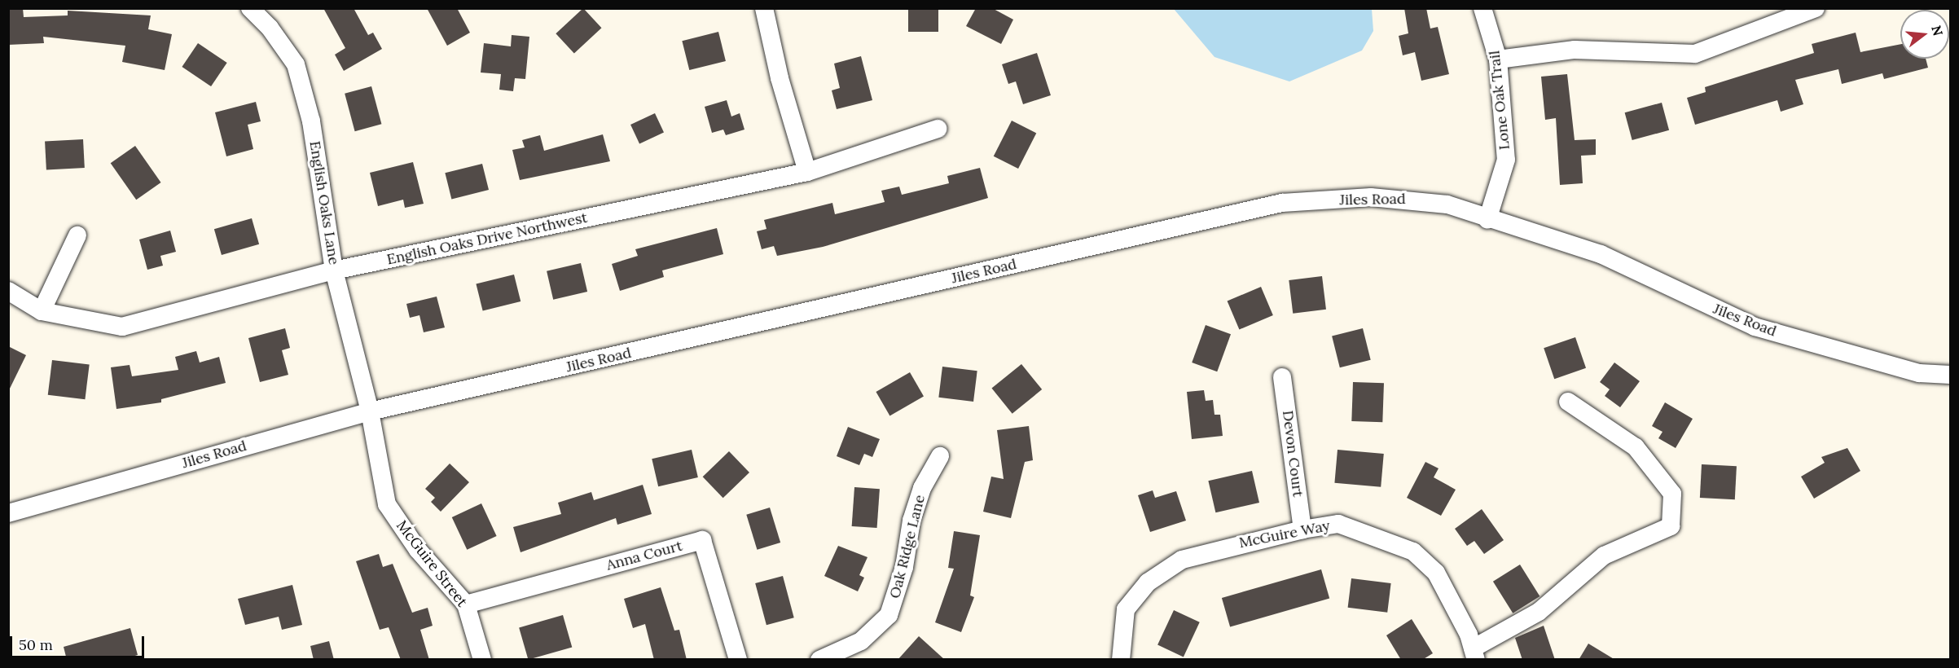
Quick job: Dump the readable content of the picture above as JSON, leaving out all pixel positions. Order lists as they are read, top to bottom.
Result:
{
  "streets": {
    "street": [
      "Lone Oak Trail",
      "Jiles Road",
      "English Oaks Lane",
      "English Oaks Drive Northwest",
      "Devon Court",
      "McGuire Way",
      "Oak Ridge Lane",
      "Anna Court",
      "McGuire Street"
    ]
  },
  "crossings": [
    ["Lone Oak Trail", "Jiles Road"],
    ["Jiles Road", "English Oaks Lane"],
    ["Jiles Road", "McGuire Street"],
    ["English Oaks Lane", "English Oaks Drive Northwest"],
    ["English Oaks Lane", "McGuire Street"],
    ["Devon Court", "McGuire Way"],
    ["Anna Court", "McGuire Street"]
  ],
  "scale_bar": "50 m",
  "north": "right"
}
